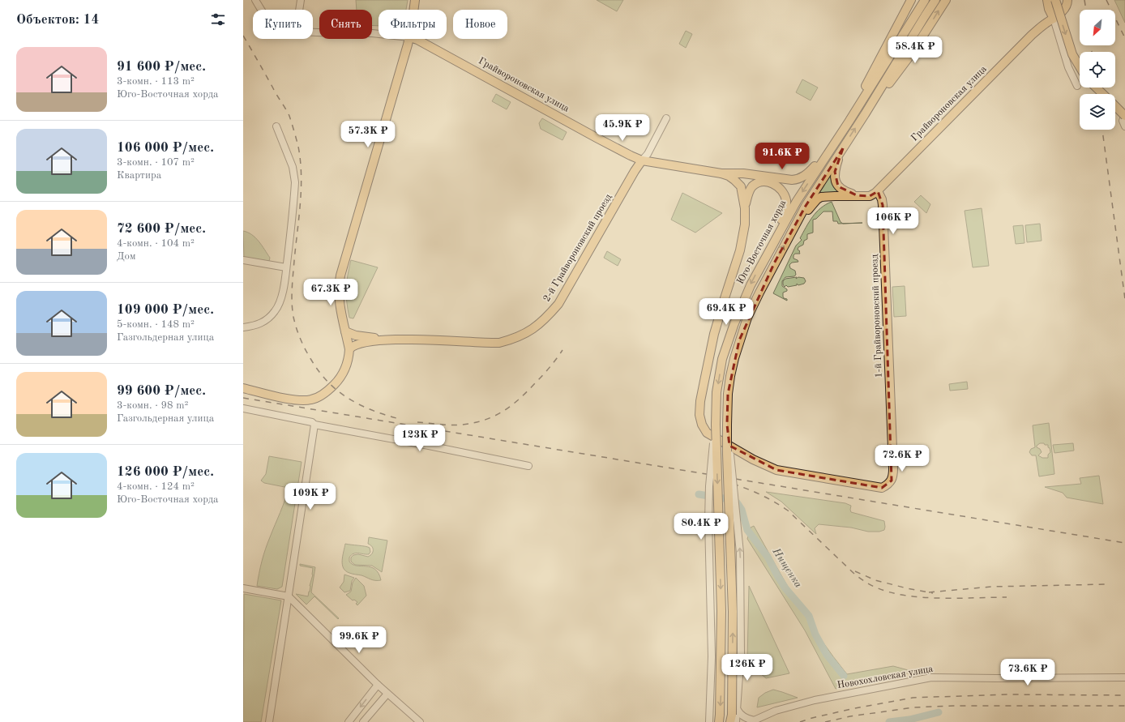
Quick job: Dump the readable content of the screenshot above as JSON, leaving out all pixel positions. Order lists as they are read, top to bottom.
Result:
{
  "streets": {
    "main road": [
      "Грайвороновская улица",
      "Юго-Восточная хорда",
      "2-й Грайвороновский проезд",
      "1-й Грайвороновский проезд"
    ],
    "street": ["Новохохловская улица"]
  },
  "crossings": [
    ["Грайвороновская улица", "2-й Грайвороновский проезд"],
    ["Грайвороновская улица", "1-й Грайвороновский проезд"]
  ],
  "water": ["Нищенка"],
  "north": "bottom left",
  "page": {
    "heading": "Объектов: 14",
    "chip": [
      "Купить",
      "Снять",
      "Фильтры",
      "Новое"
    ],
    "price": [
      "58.4K ₽",
      "45.9K ₽",
      "57.3K ₽",
      "91.6K ₽",
      "106K ₽",
      "67.3K ₽",
      "69.4K ₽",
      "123K ₽",
      "72.6K ₽",
      "109K ₽",
      "80.4K ₽",
      "99.6K ₽",
      "126K ₽",
      "73.6K ₽"
    ],
    "list": [
      {
        "name": "91 600 ₽/мес.",
        "note": "3-комн. · 113 m² · Юго-Восточная хорда"
      },
      {
        "name": "106 000 ₽/мес.",
        "note": "3-комн. · 107 m² · Квартира"
      },
      {
        "name": "72 600 ₽/мес.",
        "note": "4-комн. · 104 m² · Дом"
      },
      {
        "name": "109 000 ₽/мес.",
        "note": "5-комн. · 148 m² · Газгольдерная улица"
      },
      {
        "name": "99 600 ₽/мес.",
        "note": "3-комн. · 98 m² · Газгольдерная улица"
      },
      {
        "name": "126 000 ₽/мес.",
        "note": "4-комн. · 124 m² · Юго-Восточная хорда"
      }
    ]
  }
}
